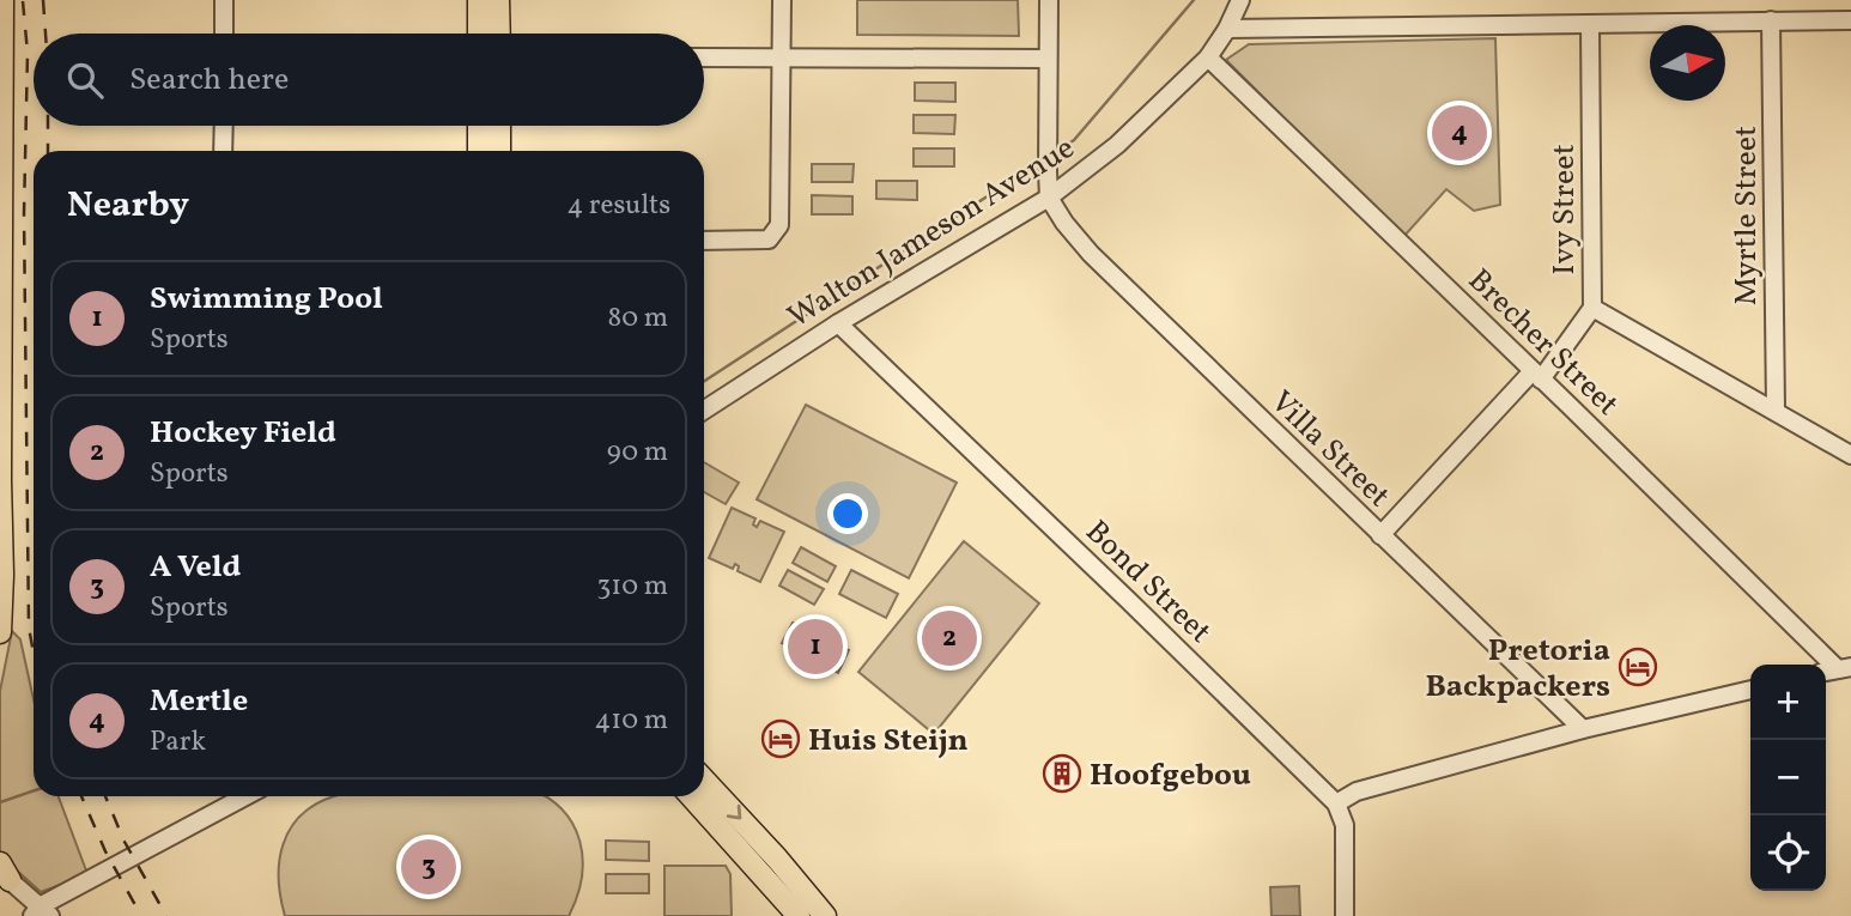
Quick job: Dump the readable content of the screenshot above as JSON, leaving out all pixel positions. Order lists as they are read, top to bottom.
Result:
{
  "streets": {
    "street": [
      "Ivy Street",
      "Myrtle Street",
      "Walton Jameson Avenue",
      "Brecher Street",
      "Villa Street",
      "Bond Street"
    ]
  },
  "crossings": [
    ["Ivy Street", "Brecher Street"],
    ["Ivy Street", "Villa Street"],
    ["Walton Jameson Avenue", "Brecher Street"],
    ["Walton Jameson Avenue", "Villa Street"],
    ["Walton Jameson Avenue", "Bond Street"]
  ],
  "places": {
    "hotel": ["Pretoria Backpackers", "Huis Steijn"],
    "building": ["Hoofgebou"]
  },
  "north": "right",
  "page": {
    "search": "Search here",
    "pins": [
      "4",
      "2",
      "1",
      "3"
    ],
    "heading": ["Nearby", "4 results"],
    "list": [
      {
        "mark": "1",
        "name": "Swimming Pool",
        "note": "Sports",
        "value": "80 m"
      },
      {
        "mark": "2",
        "name": "Hockey Field",
        "note": "Sports",
        "value": "90 m"
      },
      {
        "mark": "3",
        "name": "A Veld",
        "note": "Sports",
        "value": "310 m"
      },
      {
        "mark": "4",
        "name": "Mertle",
        "note": "Park",
        "value": "410 m"
      }
    ],
    "map_buttons": ["+", "−"]
  }
}
